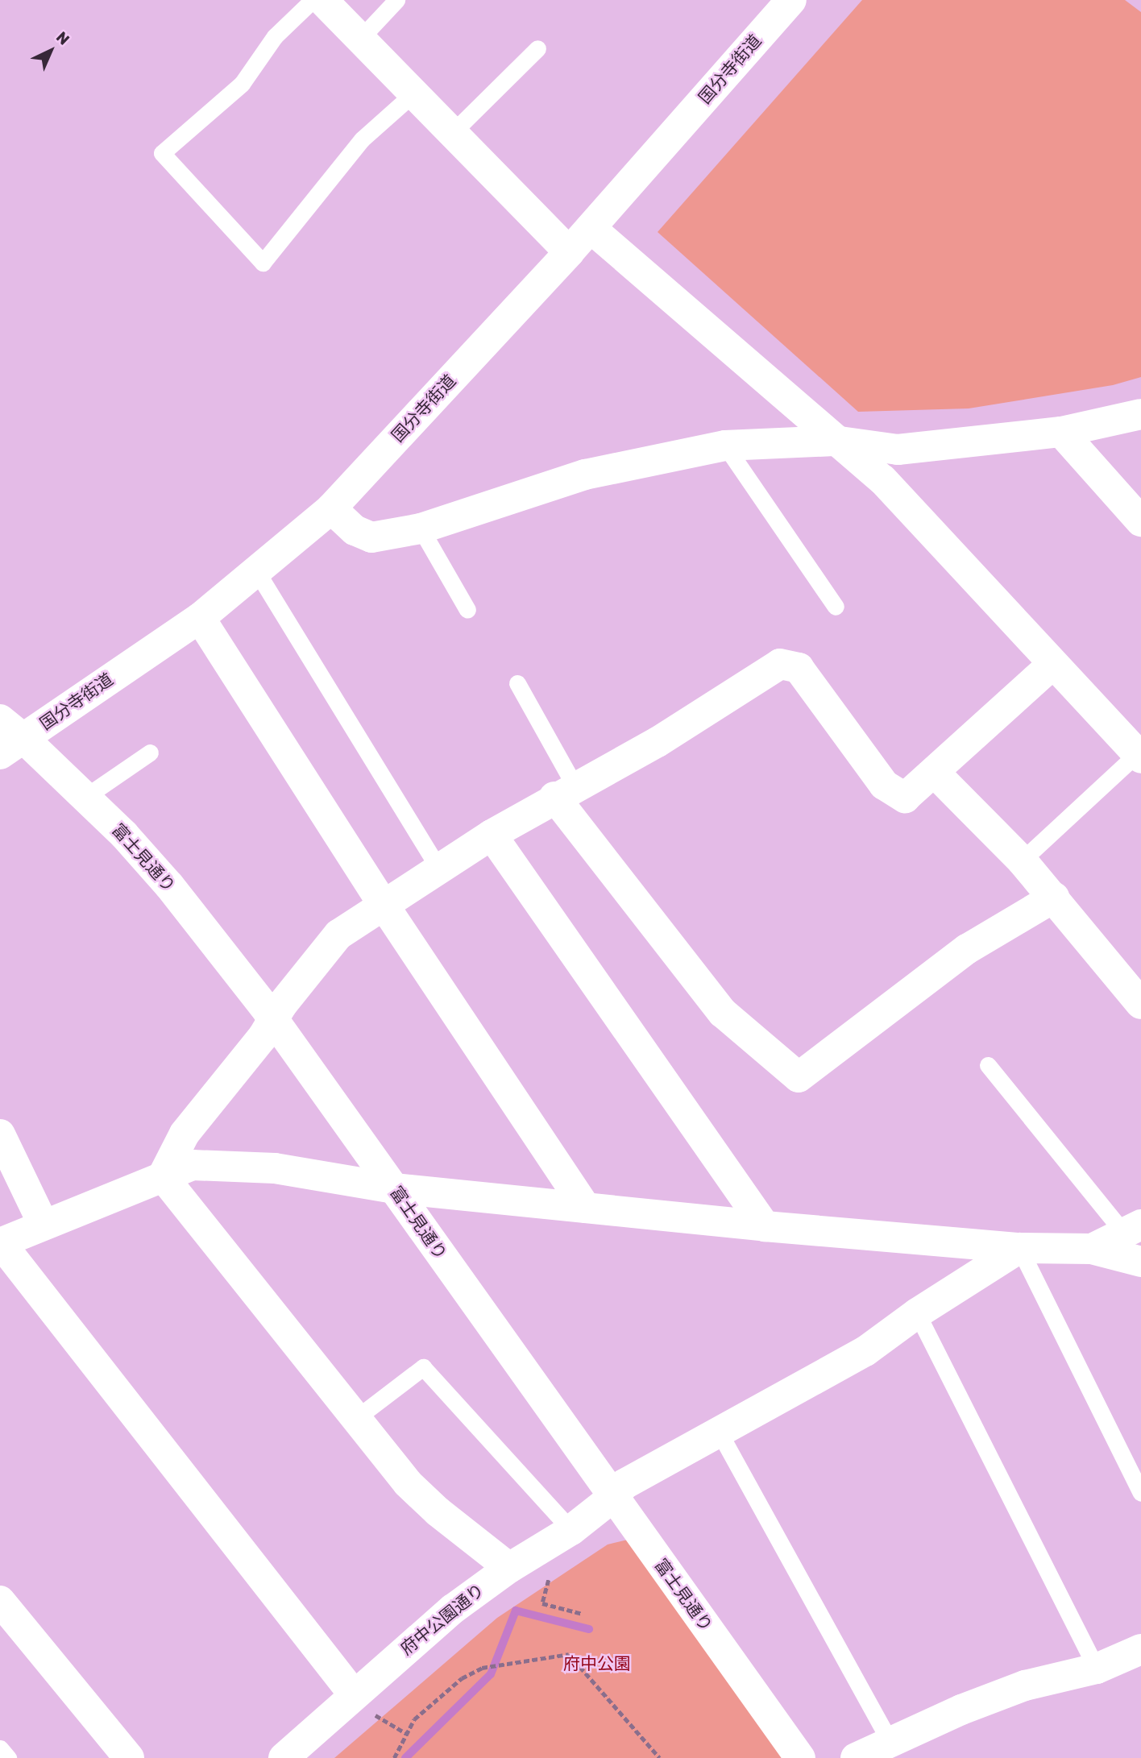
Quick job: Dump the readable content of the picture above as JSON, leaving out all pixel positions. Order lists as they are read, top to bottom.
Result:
{
  "streets": {
    "street": ["国分寺街道", "富士見通り", "府中公園通り"]
  },
  "crossings": [
    ["国分寺街道", "富士見通り"],
    ["富士見通り", "府中公園通り"]
  ],
  "parks": ["府中公園"],
  "north": "top right"
}
